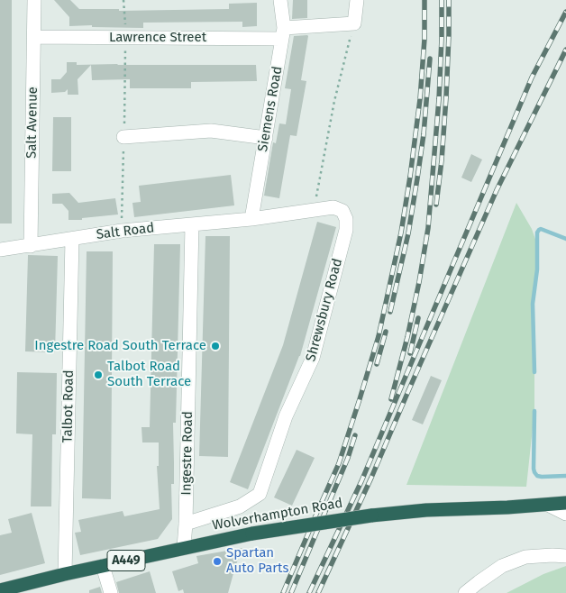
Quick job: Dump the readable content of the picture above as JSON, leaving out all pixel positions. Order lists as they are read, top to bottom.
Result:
{
  "streets": {
    "highway": ["Wolverhampton Road", "A449"],
    "street": [
      "Lawrence Street",
      "Siemens Road",
      "Salt Avenue",
      "Salt Road",
      "Shrewsbury Road",
      "Talbot Road",
      "Ingestre Road"
    ]
  },
  "crossings": [
    ["Lawrence Street", "Siemens Road"],
    ["Lawrence Street", "Salt Avenue"],
    ["Siemens Road", "Salt Road"],
    ["Siemens Road", "Shrewsbury Road"],
    ["Salt Avenue", "Salt Road"],
    ["Salt Road", "Shrewsbury Road"],
    ["Salt Road", "Talbot Road"],
    ["Salt Road", "Ingestre Road"],
    ["Shrewsbury Road", "Ingestre Road"],
    ["Talbot Road", "Wolverhampton Road"],
    ["Ingestre Road", "Wolverhampton Road"]
  ],
  "places": ["Ingestre Road South Terrace", "Talbot Road South Terrace", "Spartan Auto Parts"]
}
